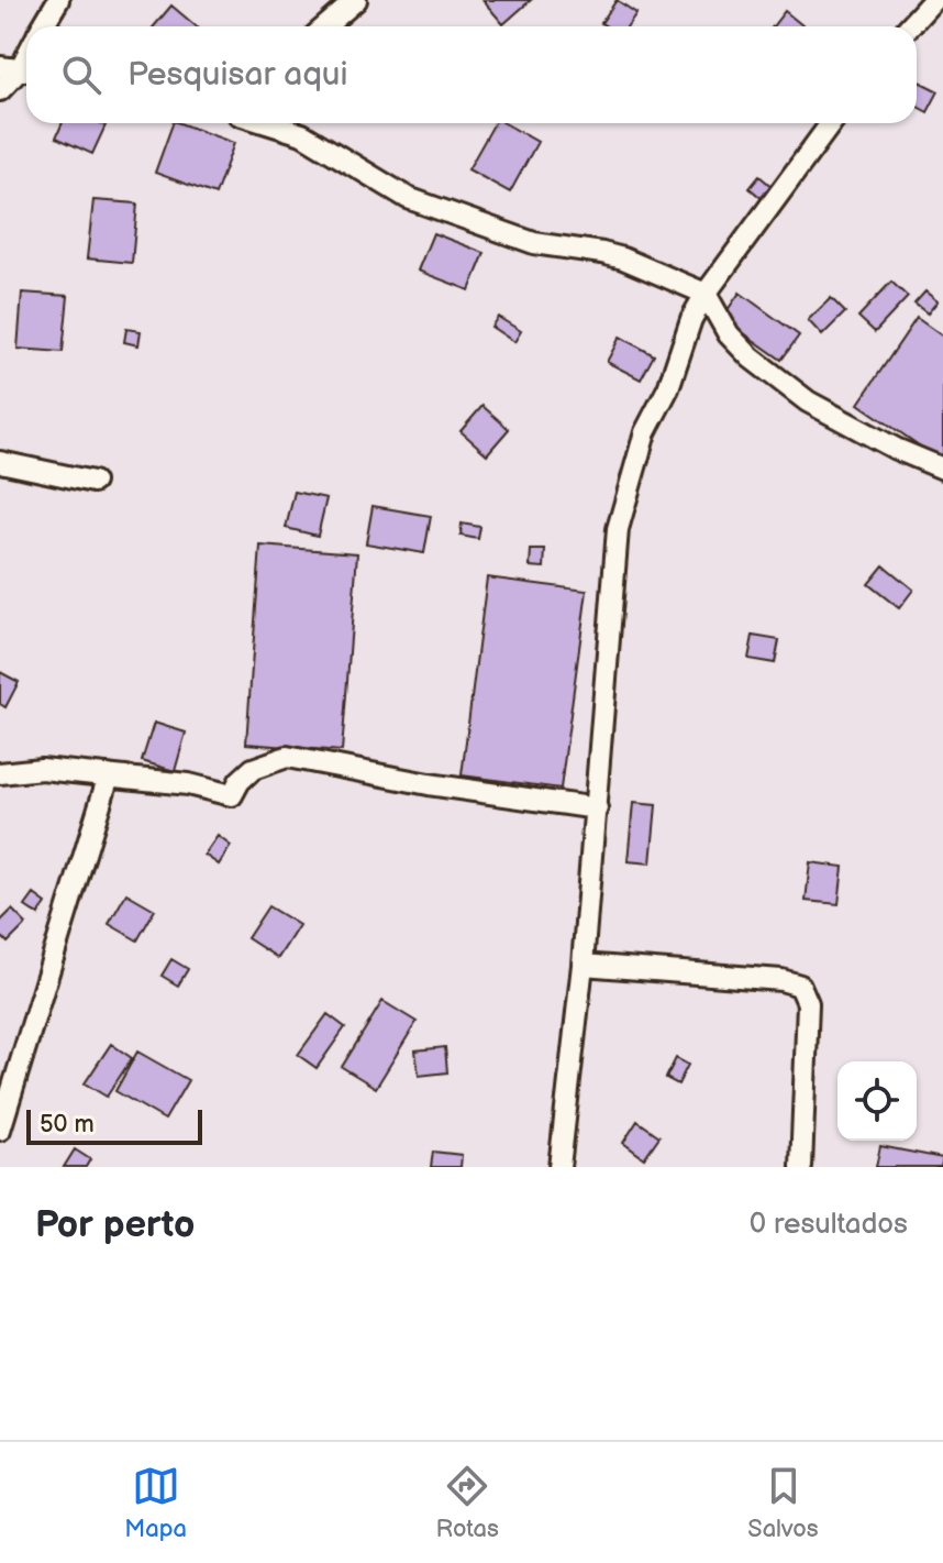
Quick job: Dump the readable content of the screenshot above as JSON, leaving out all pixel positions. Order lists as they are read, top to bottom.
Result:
{
  "scale_bar": "50 m",
  "page": {
    "search": "Pesquisar aqui",
    "scale": "50 m",
    "heading": ["Por perto", "0 resultados"],
    "nav": ["Mapa", "Rotas", "Salvos"]
  }
}
